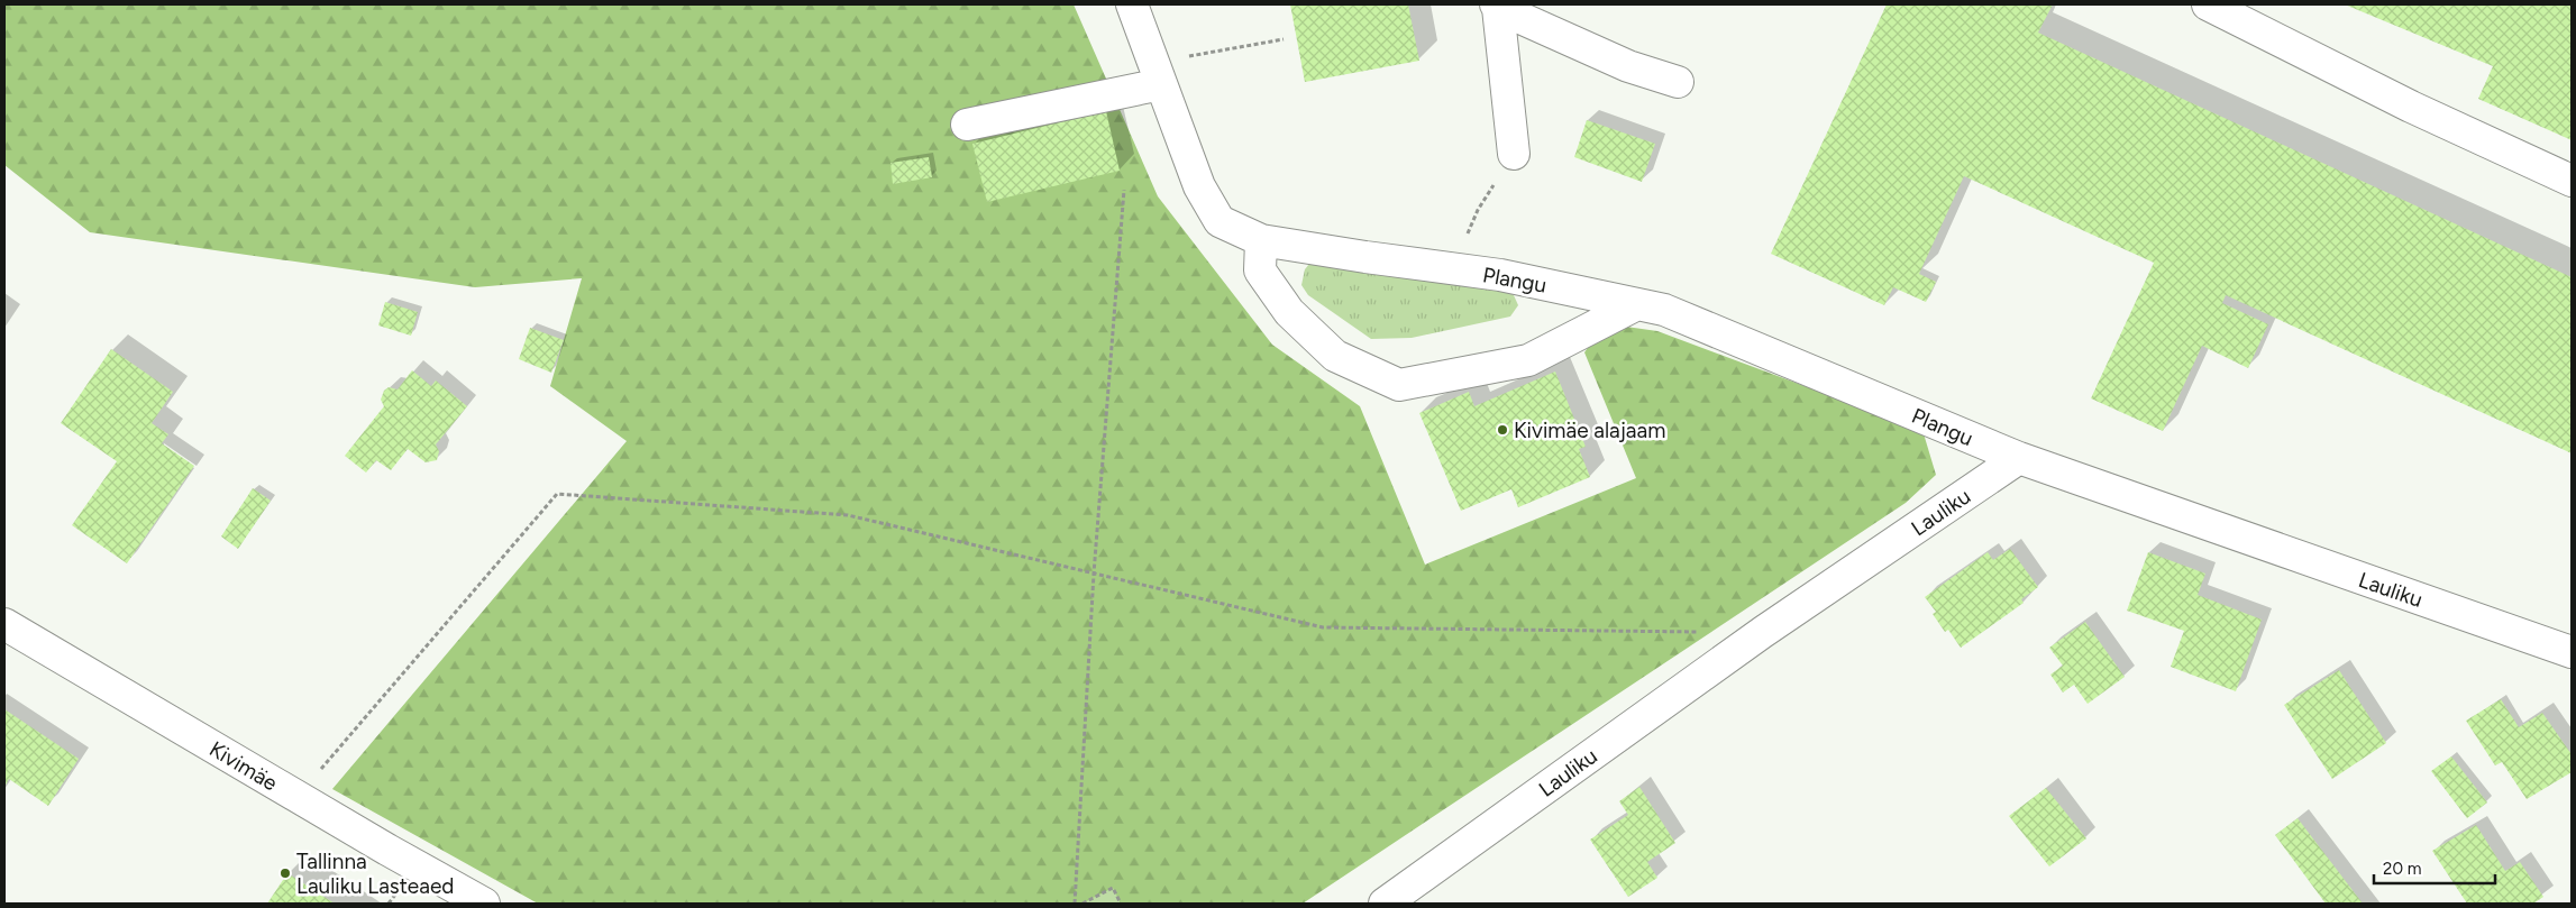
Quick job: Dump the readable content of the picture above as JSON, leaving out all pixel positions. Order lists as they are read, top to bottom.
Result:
{
  "streets": {
    "street": ["Plangu", "Lauliku", "Kivimäe"]
  },
  "crossings": [
    ["Plangu", "Lauliku"]
  ],
  "places": ["Kivimäe alajaam", "Tallinna Lauliku Lasteaed"],
  "scale_bar": "20 m"
}
